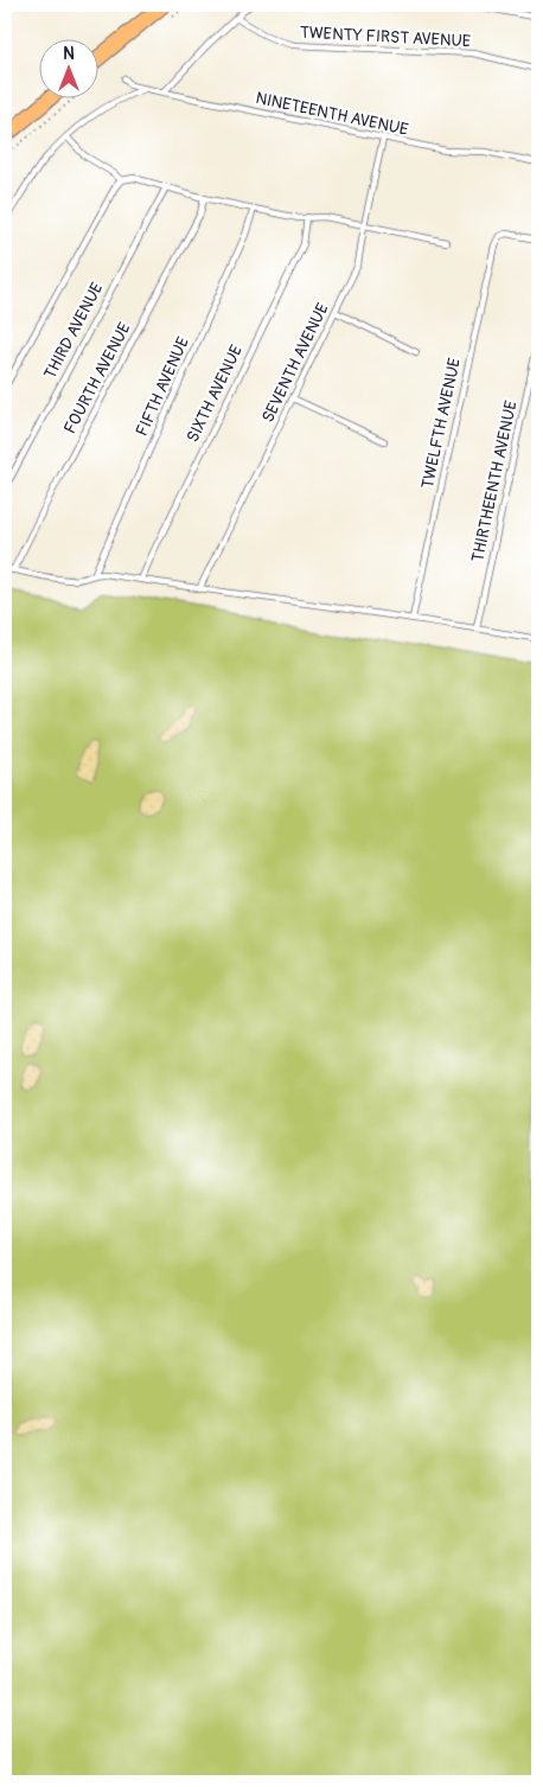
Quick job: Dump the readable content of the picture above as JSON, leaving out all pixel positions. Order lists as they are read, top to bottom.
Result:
{
  "streets": {
    "lane": [
      "TWENTY FIRST AVENUE",
      "NINETEENTH AVENUE",
      "THIRD AVENUE",
      "SEVENTH AVENUE",
      "FOURTH AVENUE",
      "FIFTH AVENUE",
      "SIXTH AVENUE",
      "TWELFTH AVENUE",
      "THIRTHEENTH AVENUE"
    ]
  },
  "crossings": [
    ["NINETEENTH AVENUE", "SEVENTH AVENUE"]
  ],
  "north": "top"
}
